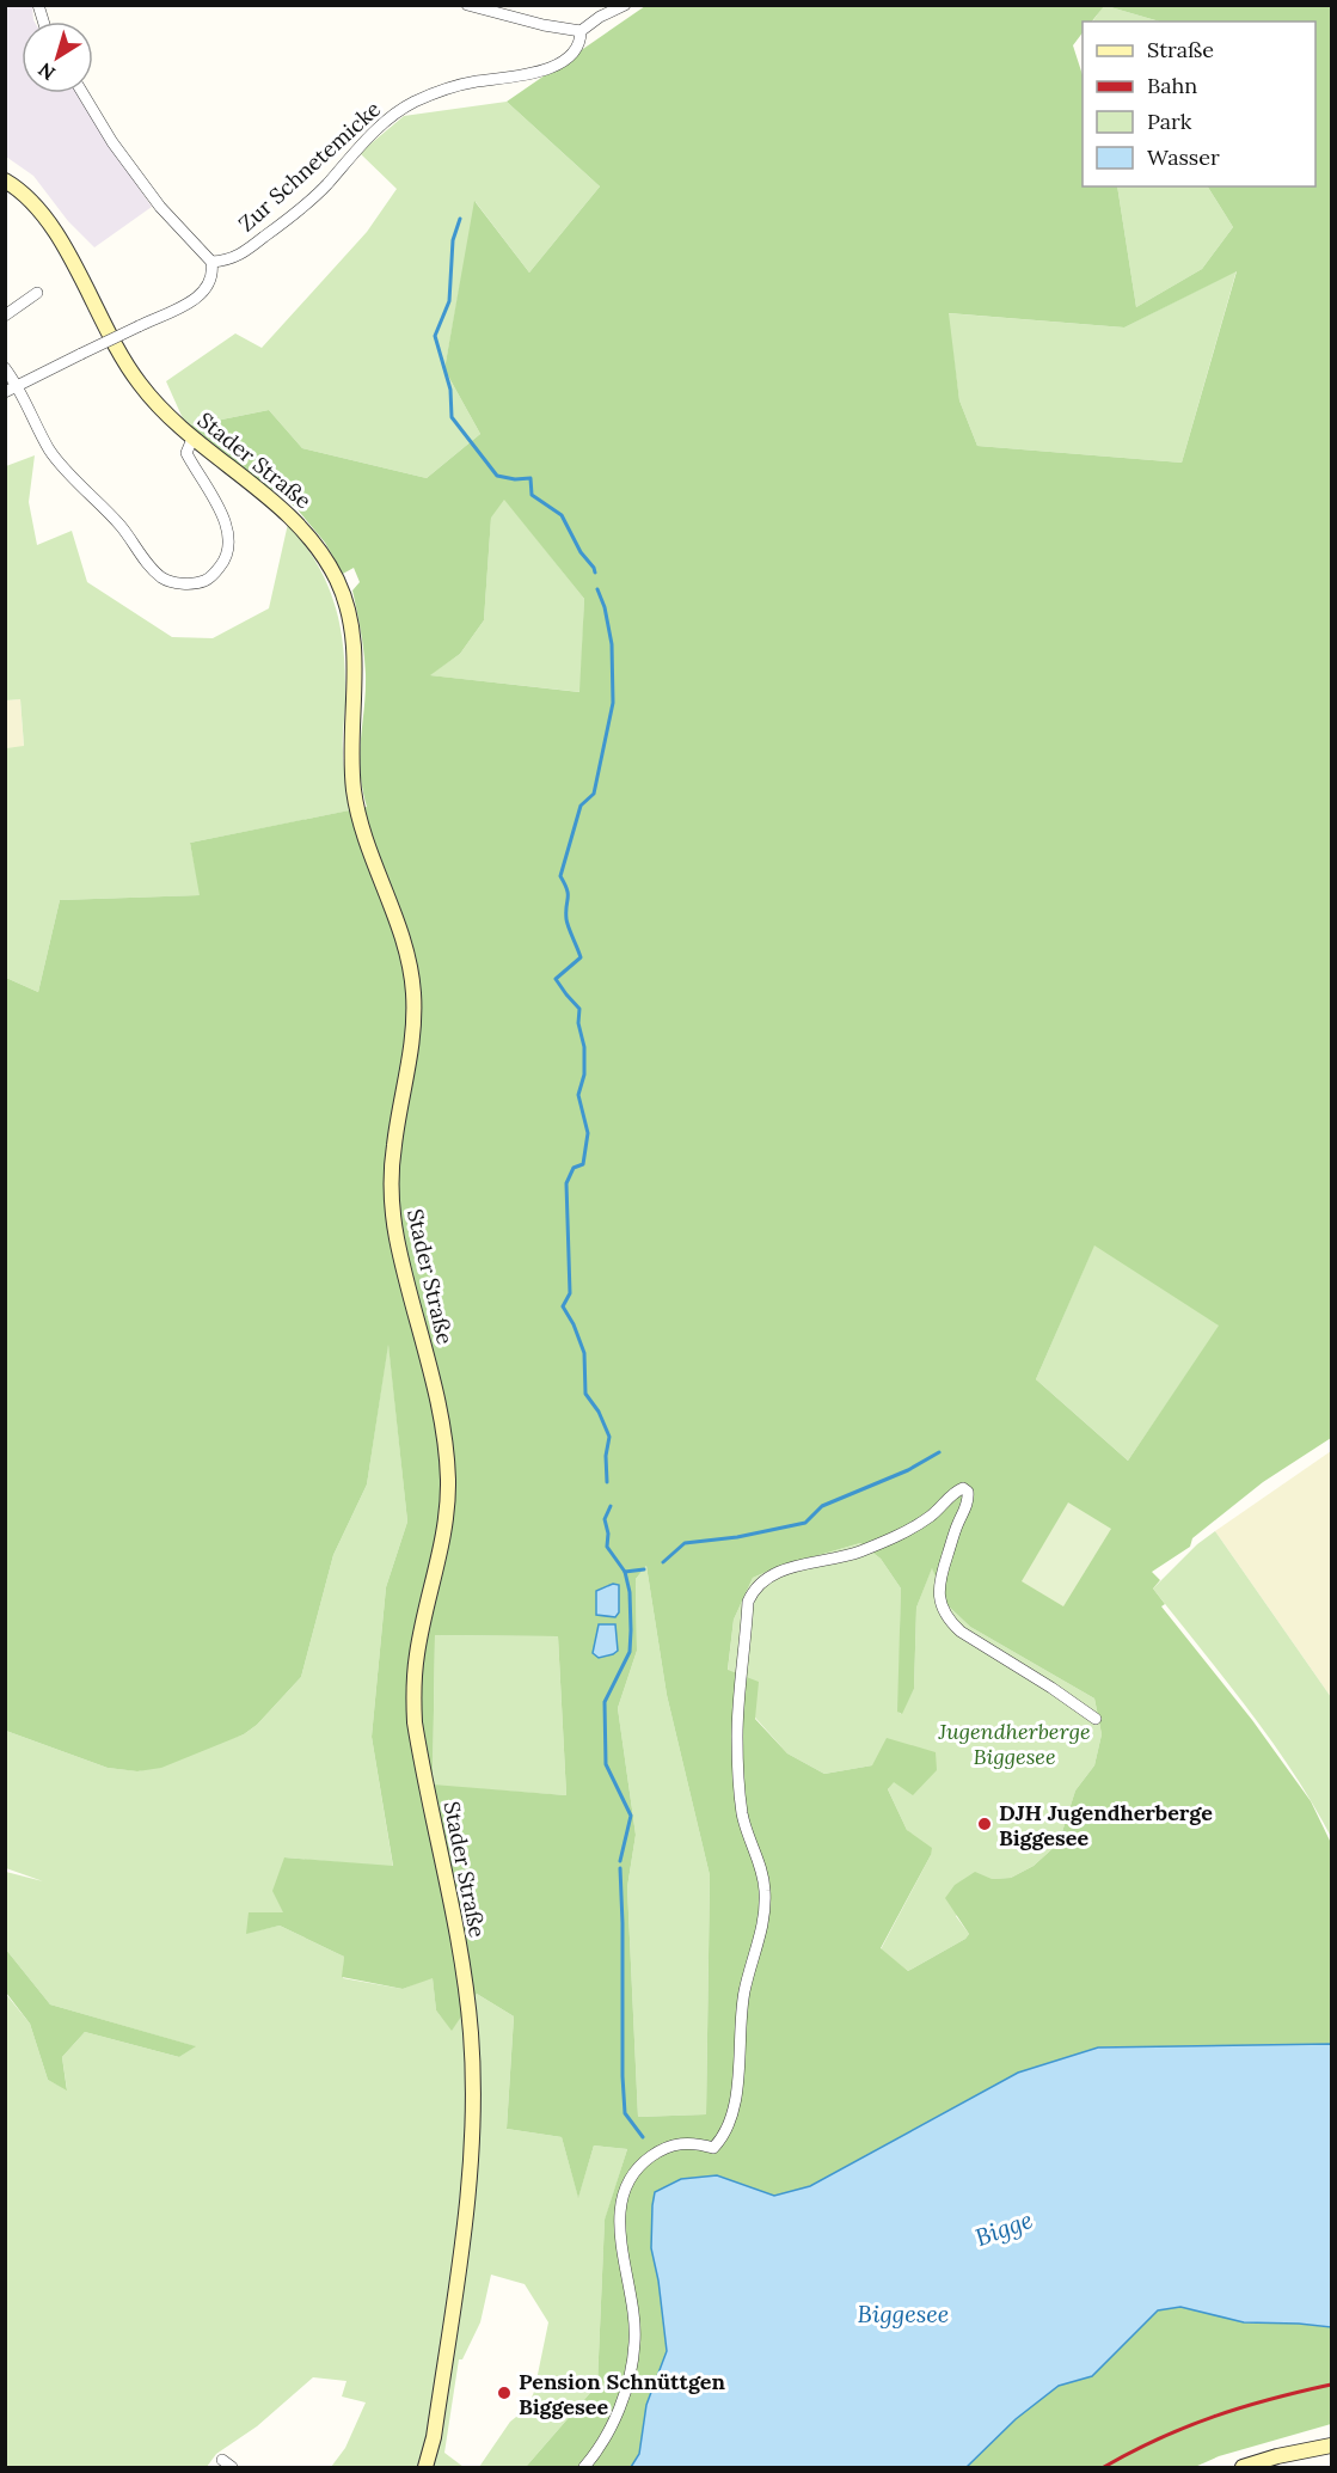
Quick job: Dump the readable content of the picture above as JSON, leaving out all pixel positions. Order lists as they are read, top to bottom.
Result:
{
  "streets": {
    "street": ["Zur Schnetemicke", "Stader Straße"]
  },
  "water": ["Bigge", "Biggesee"],
  "parks": ["Jugendherberge Biggesee"],
  "places": ["DJH Jugendherberge Biggesee", "Pension Schnüttgen Biggesee"],
  "legend": [
    "Straße",
    "Bahn",
    "Park",
    "Wasser"
  ],
  "north": "bottom left"
}
